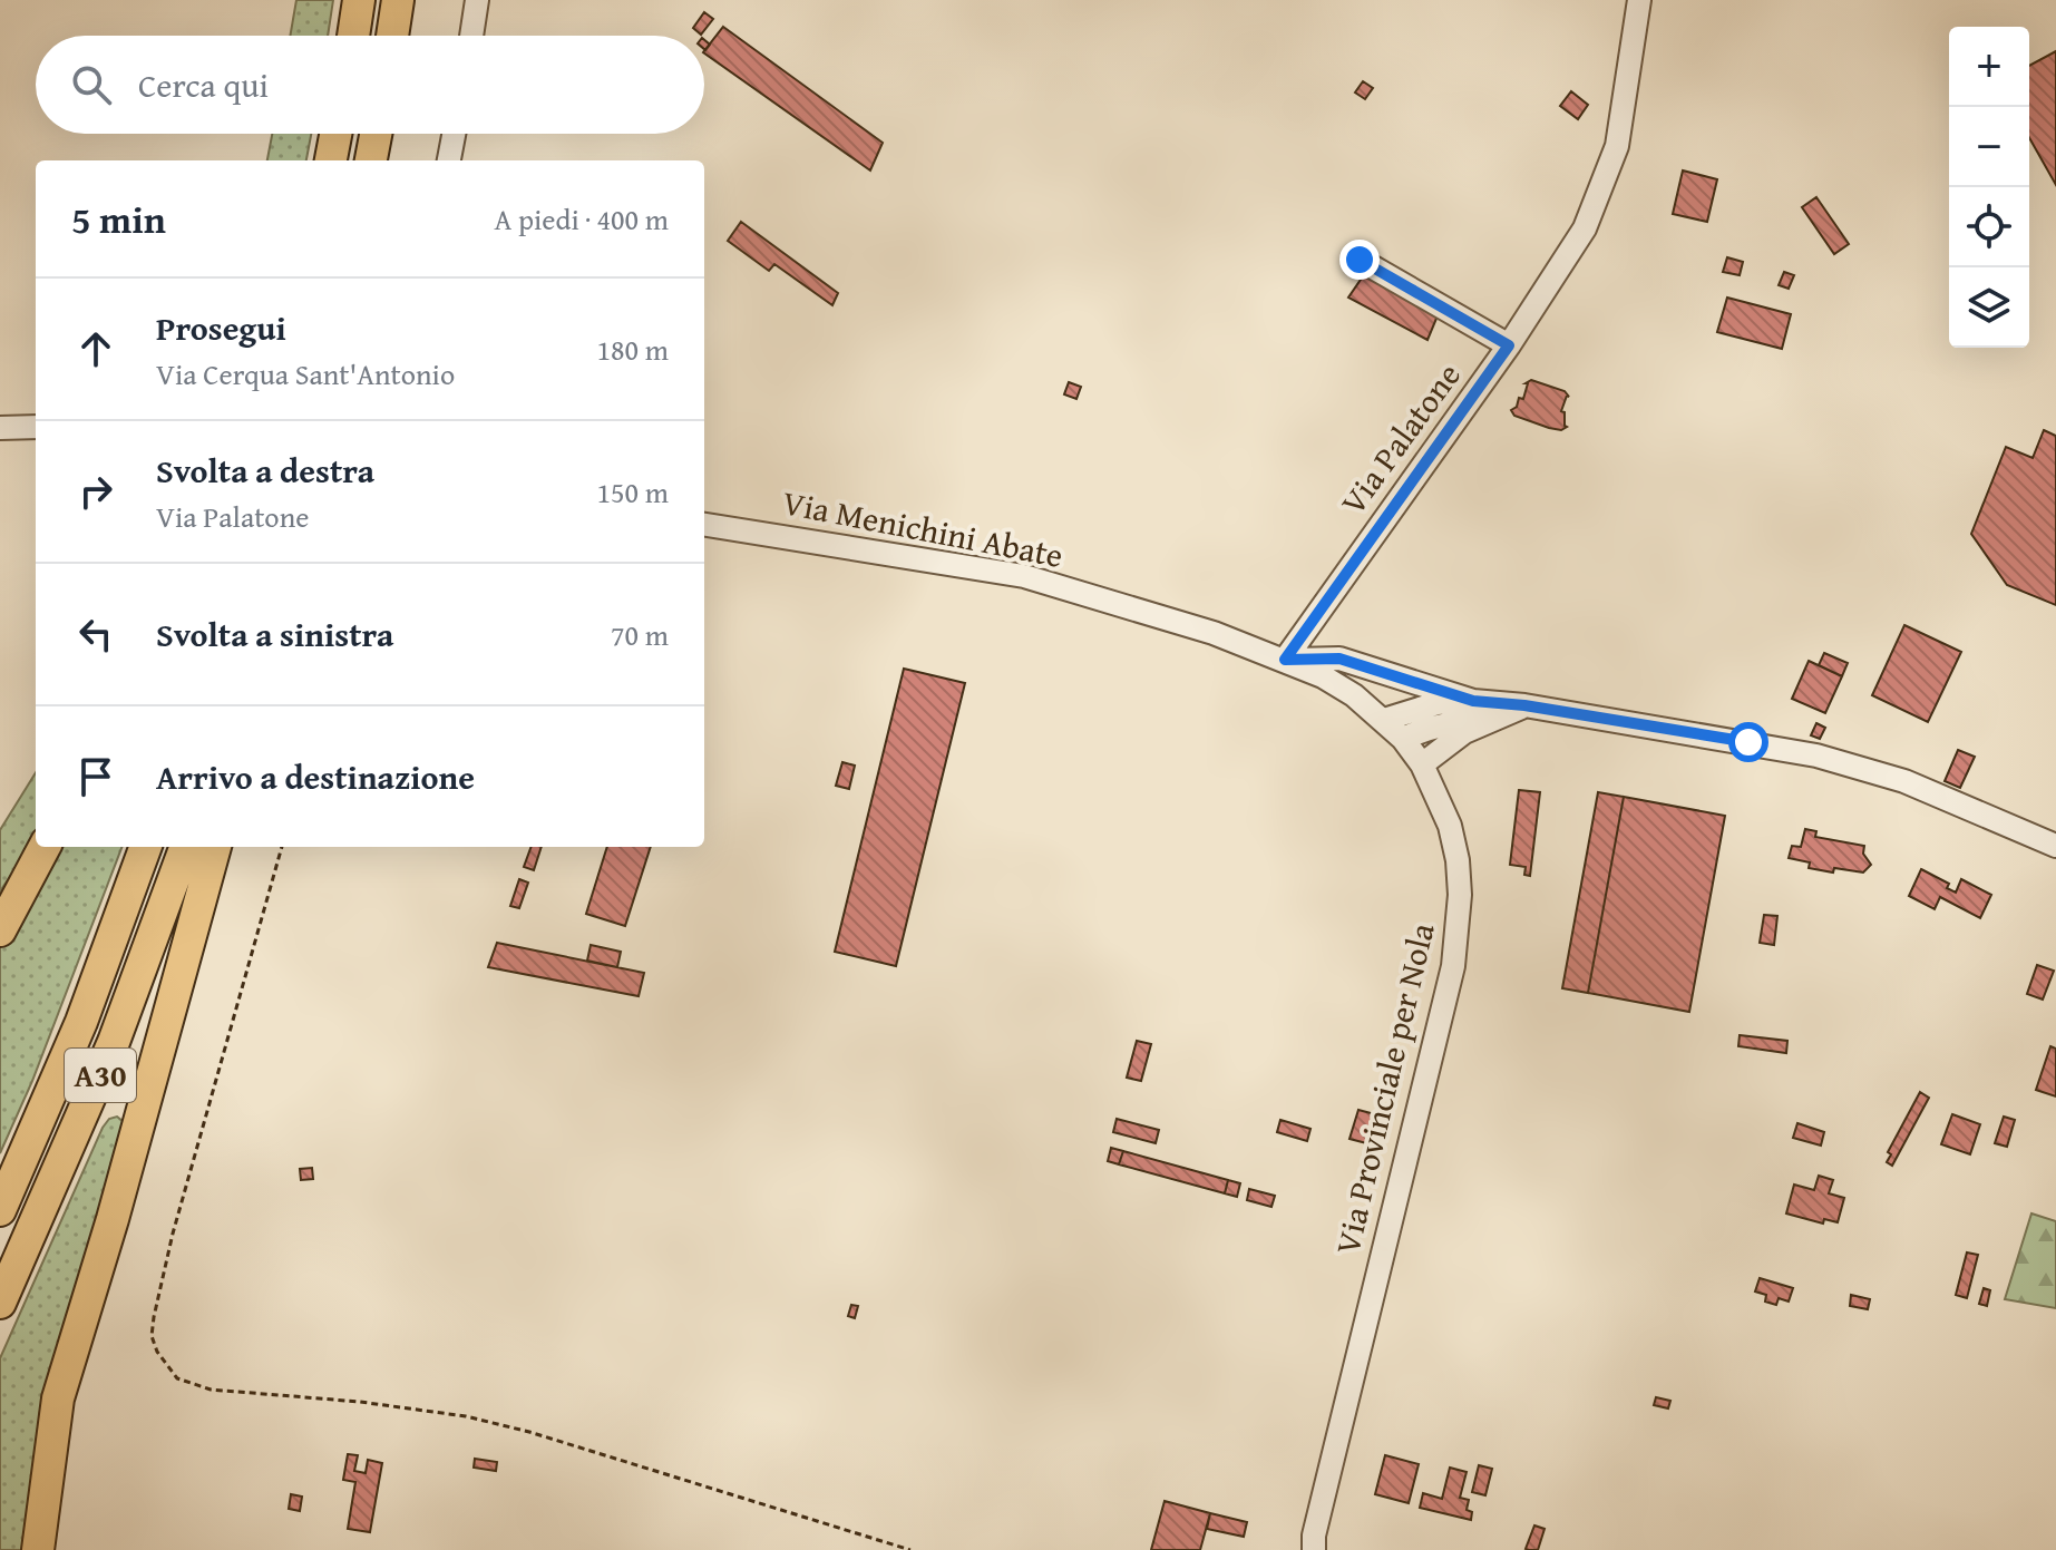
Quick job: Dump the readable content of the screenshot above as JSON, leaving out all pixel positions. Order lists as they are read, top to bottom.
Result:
{
  "streets": {
    "highway": ["A30"],
    "street": ["Via Palatone", "Via Menichini Abate", "Via Provinciale per Nola"]
  },
  "crossings": [
    ["Via Palatone", "Via Menichini Abate"],
    ["Via Palatone", "Via Provinciale per Nola"],
    ["Via Menichini Abate", "Via Provinciale per Nola"]
  ],
  "page": {
    "map_buttons": ["+", "−"],
    "search": "Cerca qui",
    "heading": ["5 min", "A piedi · 400 m"],
    "list": [
      ["Prosegui", "Via Cerqua Sant'Antonio", "180 m"],
      ["Svolta a destra", "Via Palatone", "150 m"],
      ["Svolta a sinistra", "70 m"],
      "Arrivo a destinazione"
    ]
  }
}
